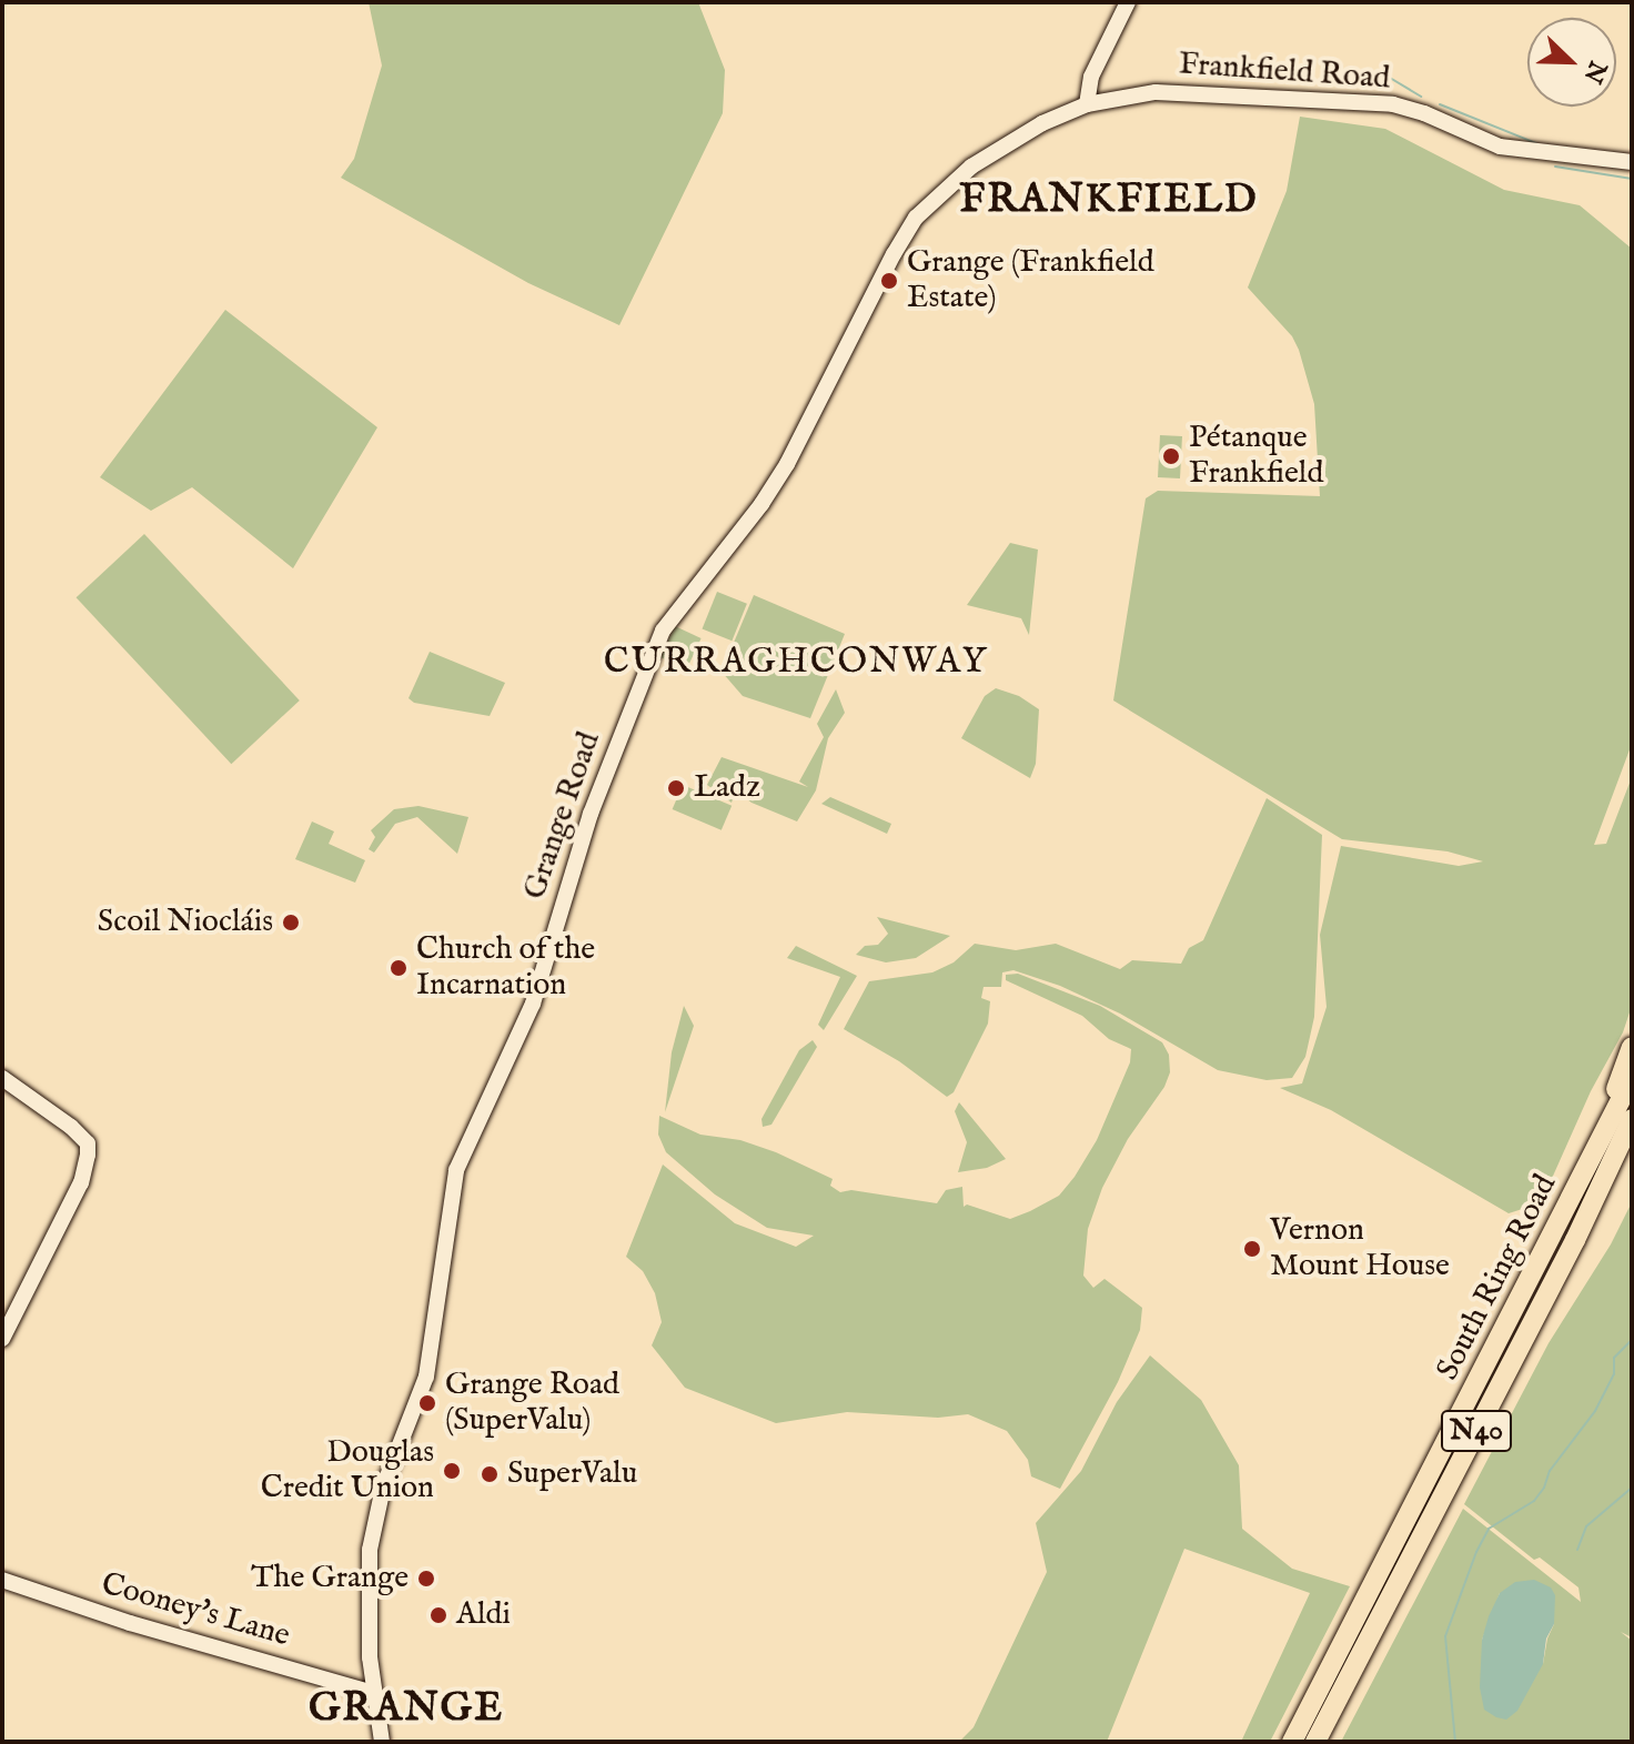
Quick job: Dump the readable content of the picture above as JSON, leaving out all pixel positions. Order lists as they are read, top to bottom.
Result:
{
  "streets": {
    "highway": ["South Ring Road", "N40"],
    "main road": ["Frankfield Road", "Grange Road", "Cooney's Lane"]
  },
  "crossings": [
    ["Frankfield Road", "Grange Road"],
    ["Grange Road", "Cooney's Lane"]
  ],
  "districts": ["FRANKFIELD", "CURRAGHCONWAY", "GRANGE"],
  "places": [
    "Grange (Frankfield Estate)",
    "Pétanque Frankfield",
    "Ladz",
    "Scoil Niocláis",
    "Church of the Incarnation",
    "Vernon Mount House",
    "Grange Road (SuperValu)",
    "Douglas Credit Union",
    "SuperValu",
    "The Grange",
    "Aldi"
  ],
  "north": "bottom right"
}
